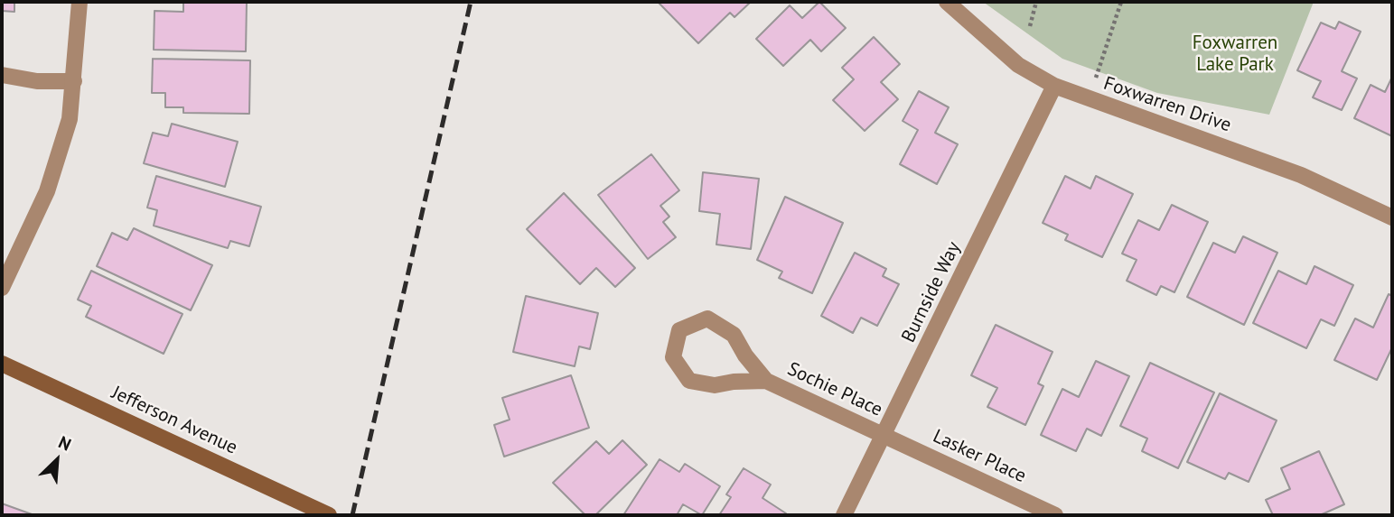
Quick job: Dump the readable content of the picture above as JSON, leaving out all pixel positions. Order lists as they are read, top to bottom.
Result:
{
  "streets": {
    "street": [
      "Foxwarren Drive",
      "Burnside Way",
      "Sochie Place",
      "Jefferson Avenue",
      "Lasker Place"
    ]
  },
  "crossings": [
    ["Foxwarren Drive", "Burnside Way"],
    ["Burnside Way", "Sochie Place"],
    ["Burnside Way", "Lasker Place"],
    ["Sochie Place", "Lasker Place"]
  ],
  "parks": ["Foxwarren Lake Park"],
  "north": "top right"
}
